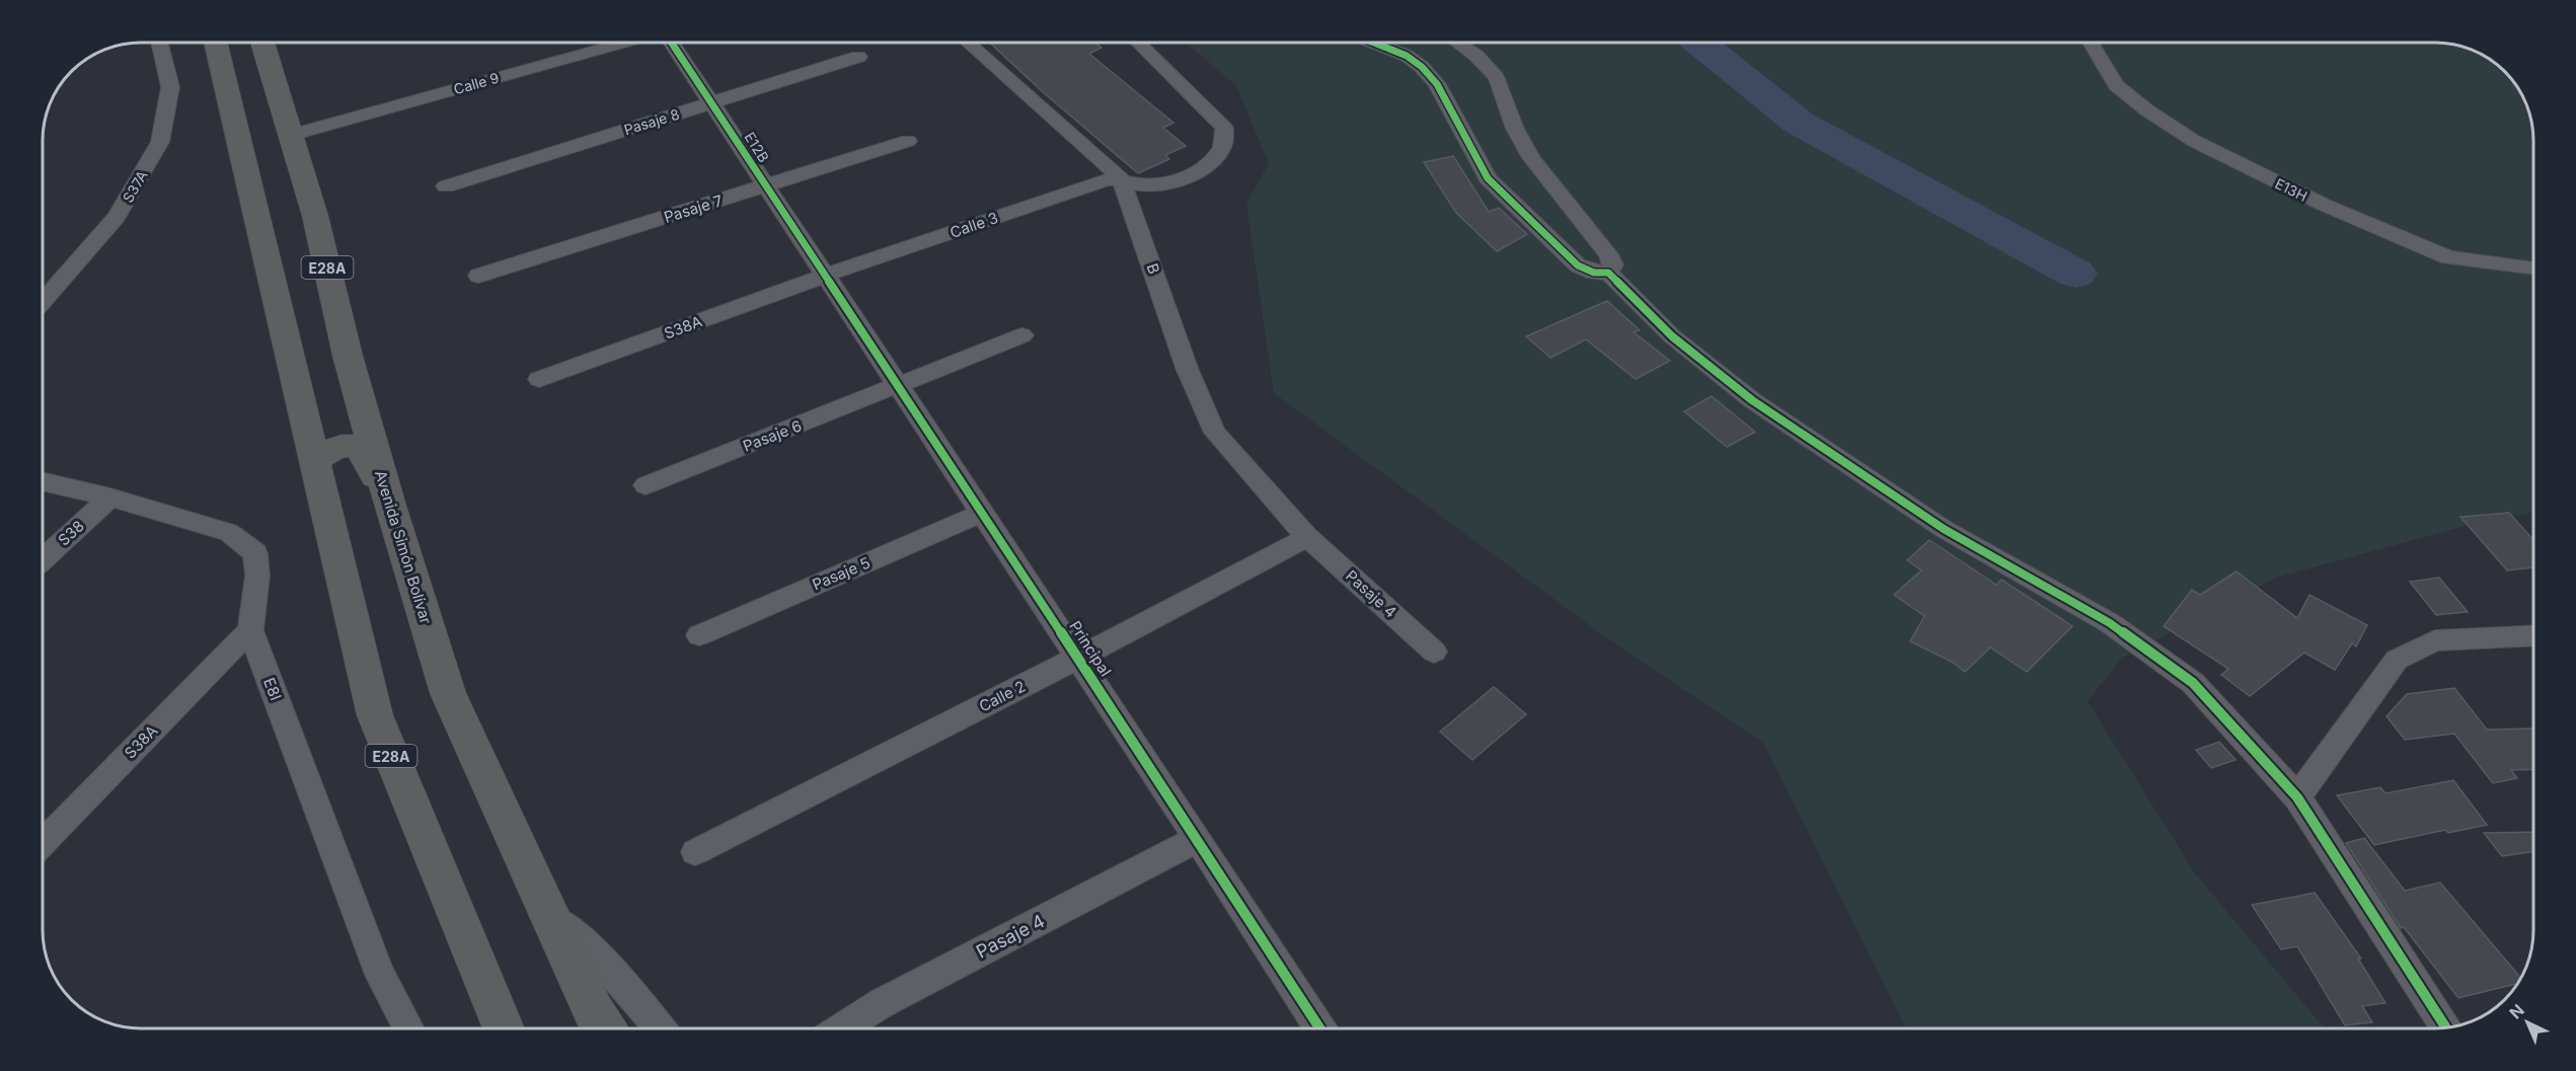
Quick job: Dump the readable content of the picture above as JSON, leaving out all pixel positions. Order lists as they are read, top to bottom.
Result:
{
  "streets": {
    "highway": ["E28A", "Avenida Simón Bolívar"],
    "street": [
      "Calle 9",
      "Pasaje 8",
      "E12B",
      "S37A",
      "E13H",
      "Pasaje 7",
      "Calle 3",
      "B",
      "S38A",
      "Pasaje 6",
      "S38",
      "Pasaje 5",
      "Pasaje 4",
      "Principal",
      "E8I",
      "Calle 2"
    ]
  },
  "crossings": [
    ["Calle 9", "Avenida Simón Bolívar"],
    ["Pasaje 8", "E12B"],
    ["E12B", "Pasaje 7"],
    ["E12B", "Calle 3"],
    ["E12B", "S38A"],
    ["E12B", "Principal"],
    ["Calle 3", "B"],
    ["Calle 3", "S38A"],
    ["Calle 3", "Principal"],
    ["B", "Pasaje 4"],
    ["B", "Calle 2"],
    ["S38A", "Principal"],
    ["S38A", "E8I"],
    ["Pasaje 6", "Principal"],
    ["S38", "E8I"],
    ["Pasaje 5", "Principal"],
    ["Pasaje 4", "Principal"],
    ["Pasaje 4", "Calle 2"],
    ["Principal", "Calle 2"]
  ],
  "north": "top left"
}
